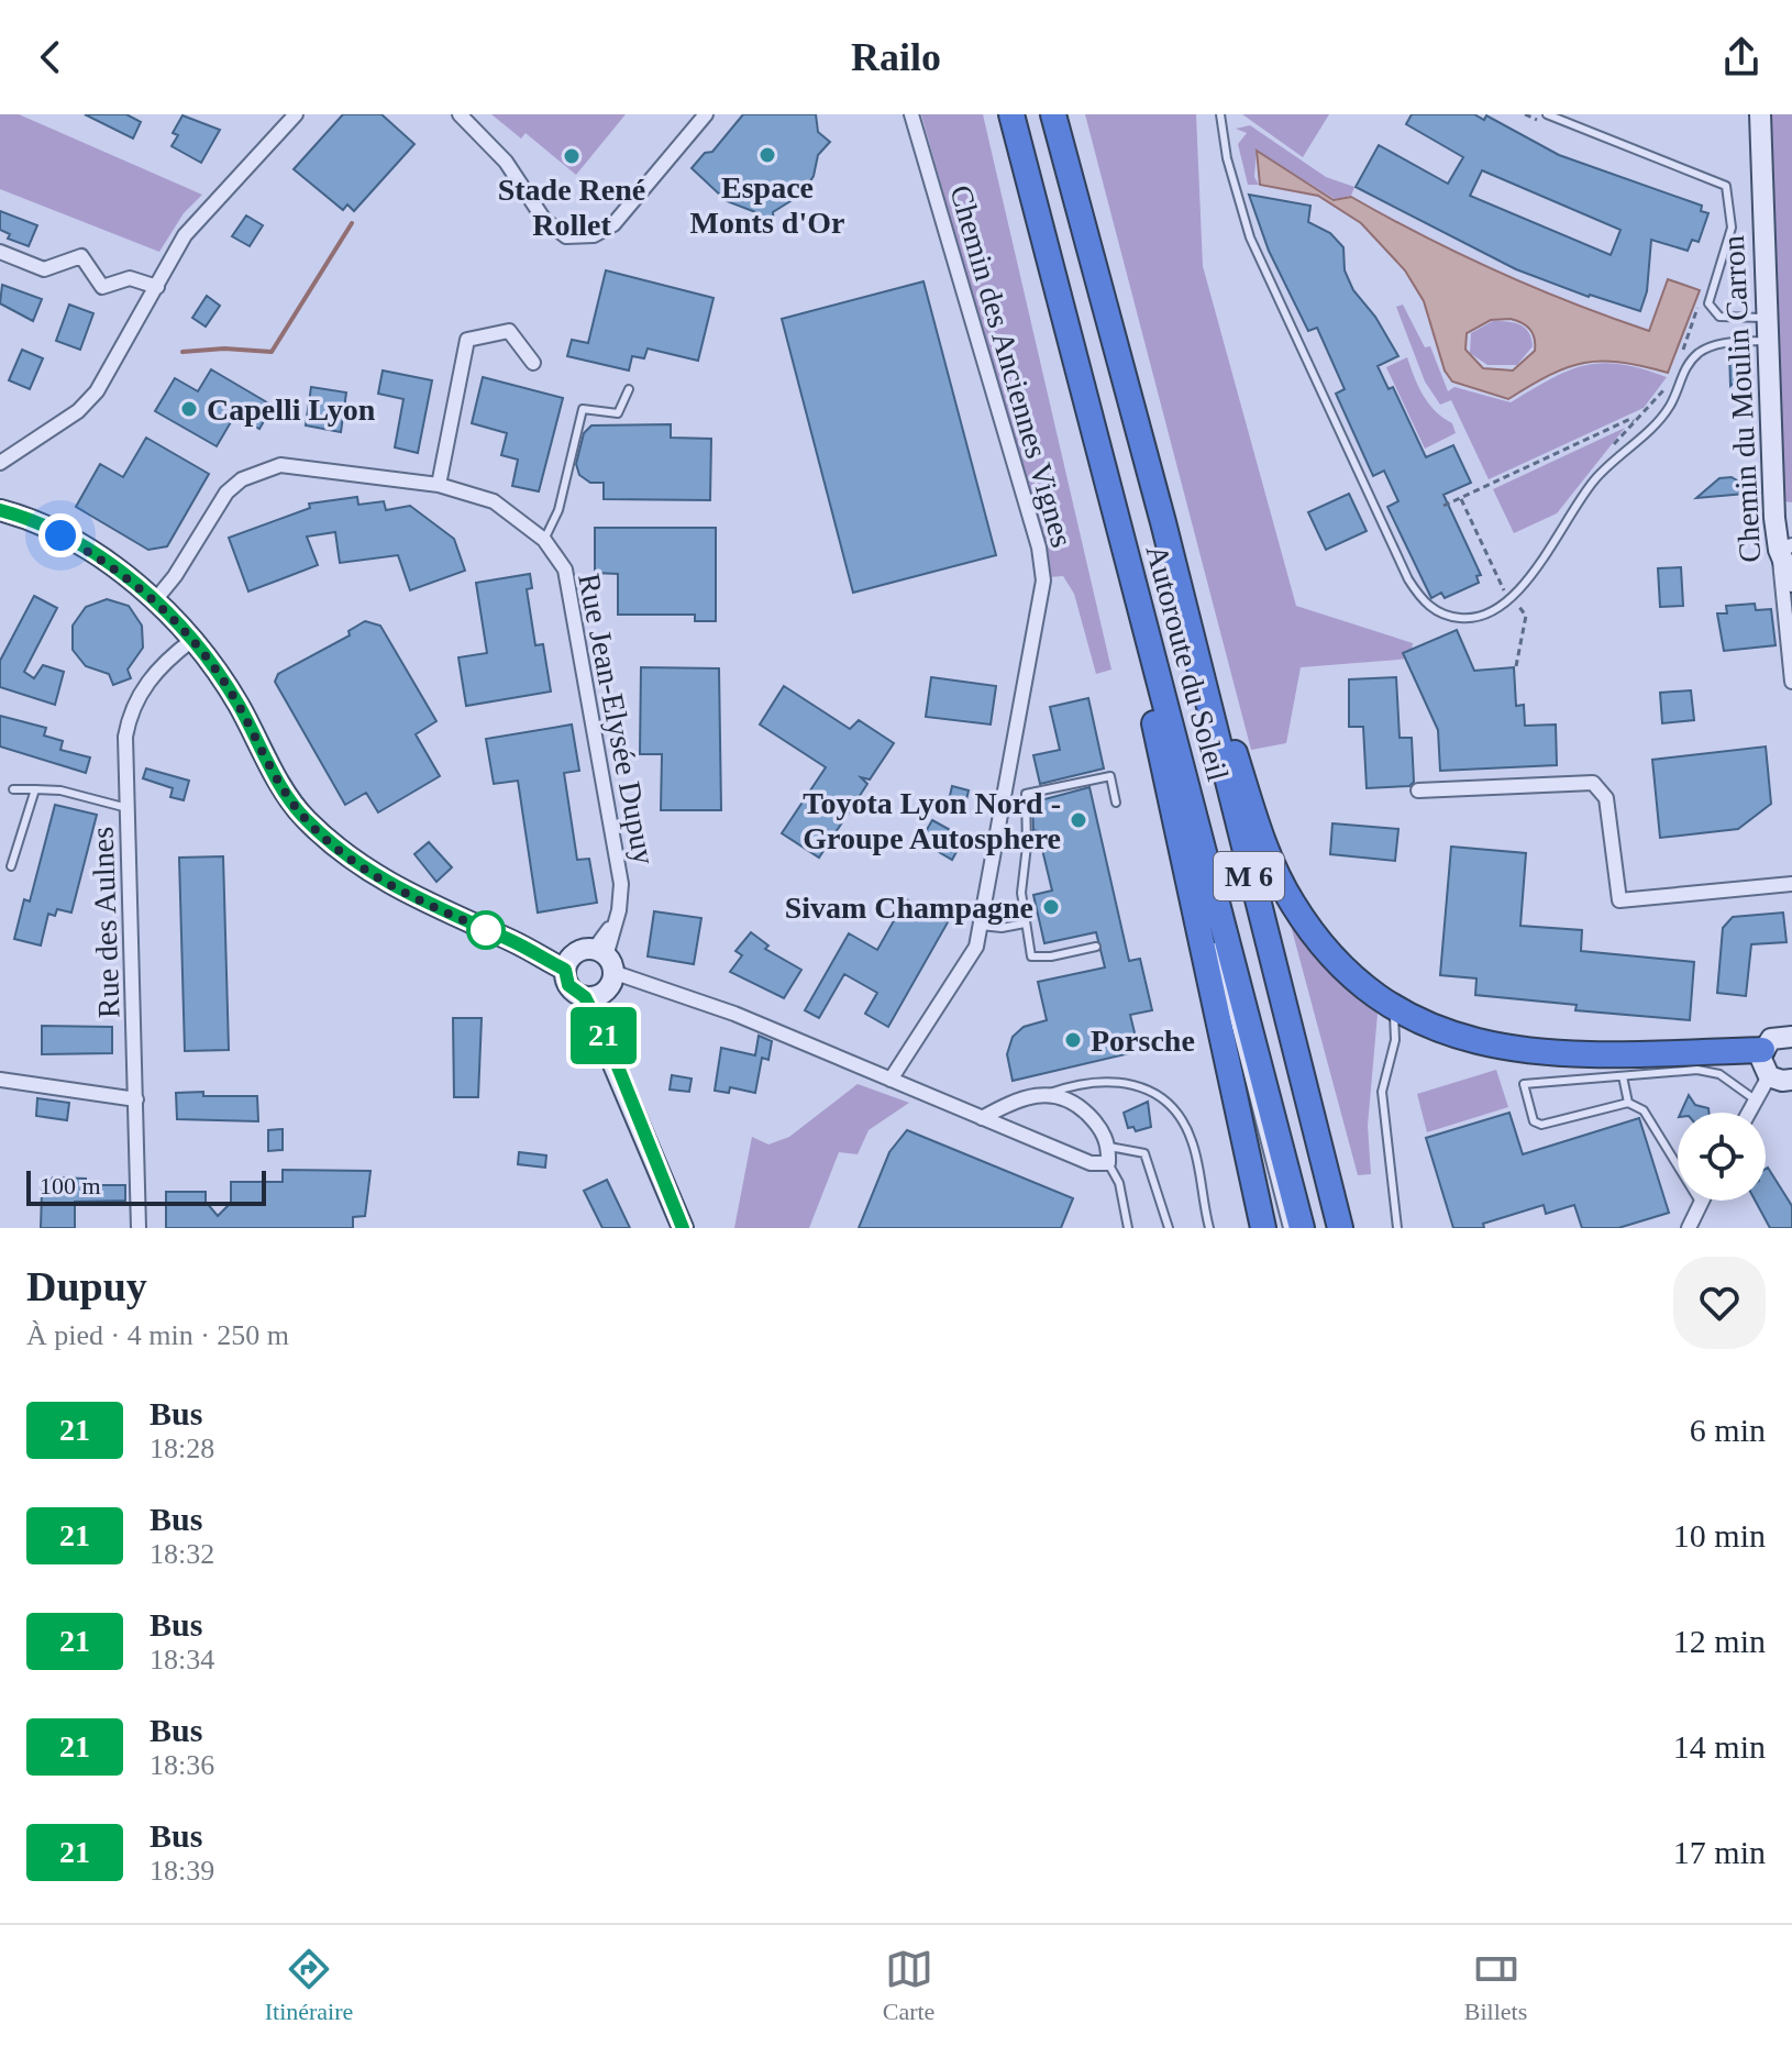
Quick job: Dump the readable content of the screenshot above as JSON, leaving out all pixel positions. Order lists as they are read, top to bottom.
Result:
{
  "streets": {
    "highway": ["Autoroute du Soleil", "M 6"],
    "street": [
      "Chemin des Anciennes Vignes",
      "Chemin du Moulin Carron",
      "Rue Jean-Elysée Dupuy",
      "Rue des Aulnes"
    ]
  },
  "places": [
    "Espace Monts d'Or",
    "Stade René Rollet",
    "Capelli Lyon",
    "Toyota Lyon Nord - Groupe Autosphere",
    "Sivam Champagne",
    "Porsche"
  ],
  "lines": ["bus line 21"],
  "scale_bar": "100 m",
  "page": {
    "header": "Railo",
    "on_map": "21",
    "scale": "100 m",
    "heading": ["Dupuy", "À pied · 4 min · 250 m"],
    "list": [
      {
        "mark": "21",
        "name": "Bus",
        "note": "18:28",
        "value": "6 min"
      },
      {
        "mark": "21",
        "name": "Bus",
        "note": "18:32",
        "value": "10 min"
      },
      {
        "mark": "21",
        "name": "Bus",
        "note": "18:34",
        "value": "12 min"
      },
      {
        "mark": "21",
        "name": "Bus",
        "note": "18:36",
        "value": "14 min"
      },
      {
        "mark": "21",
        "name": "Bus",
        "note": "18:39",
        "value": "17 min"
      }
    ],
    "tabs": ["Itinéraire", "Carte", "Billets"]
  }
}
